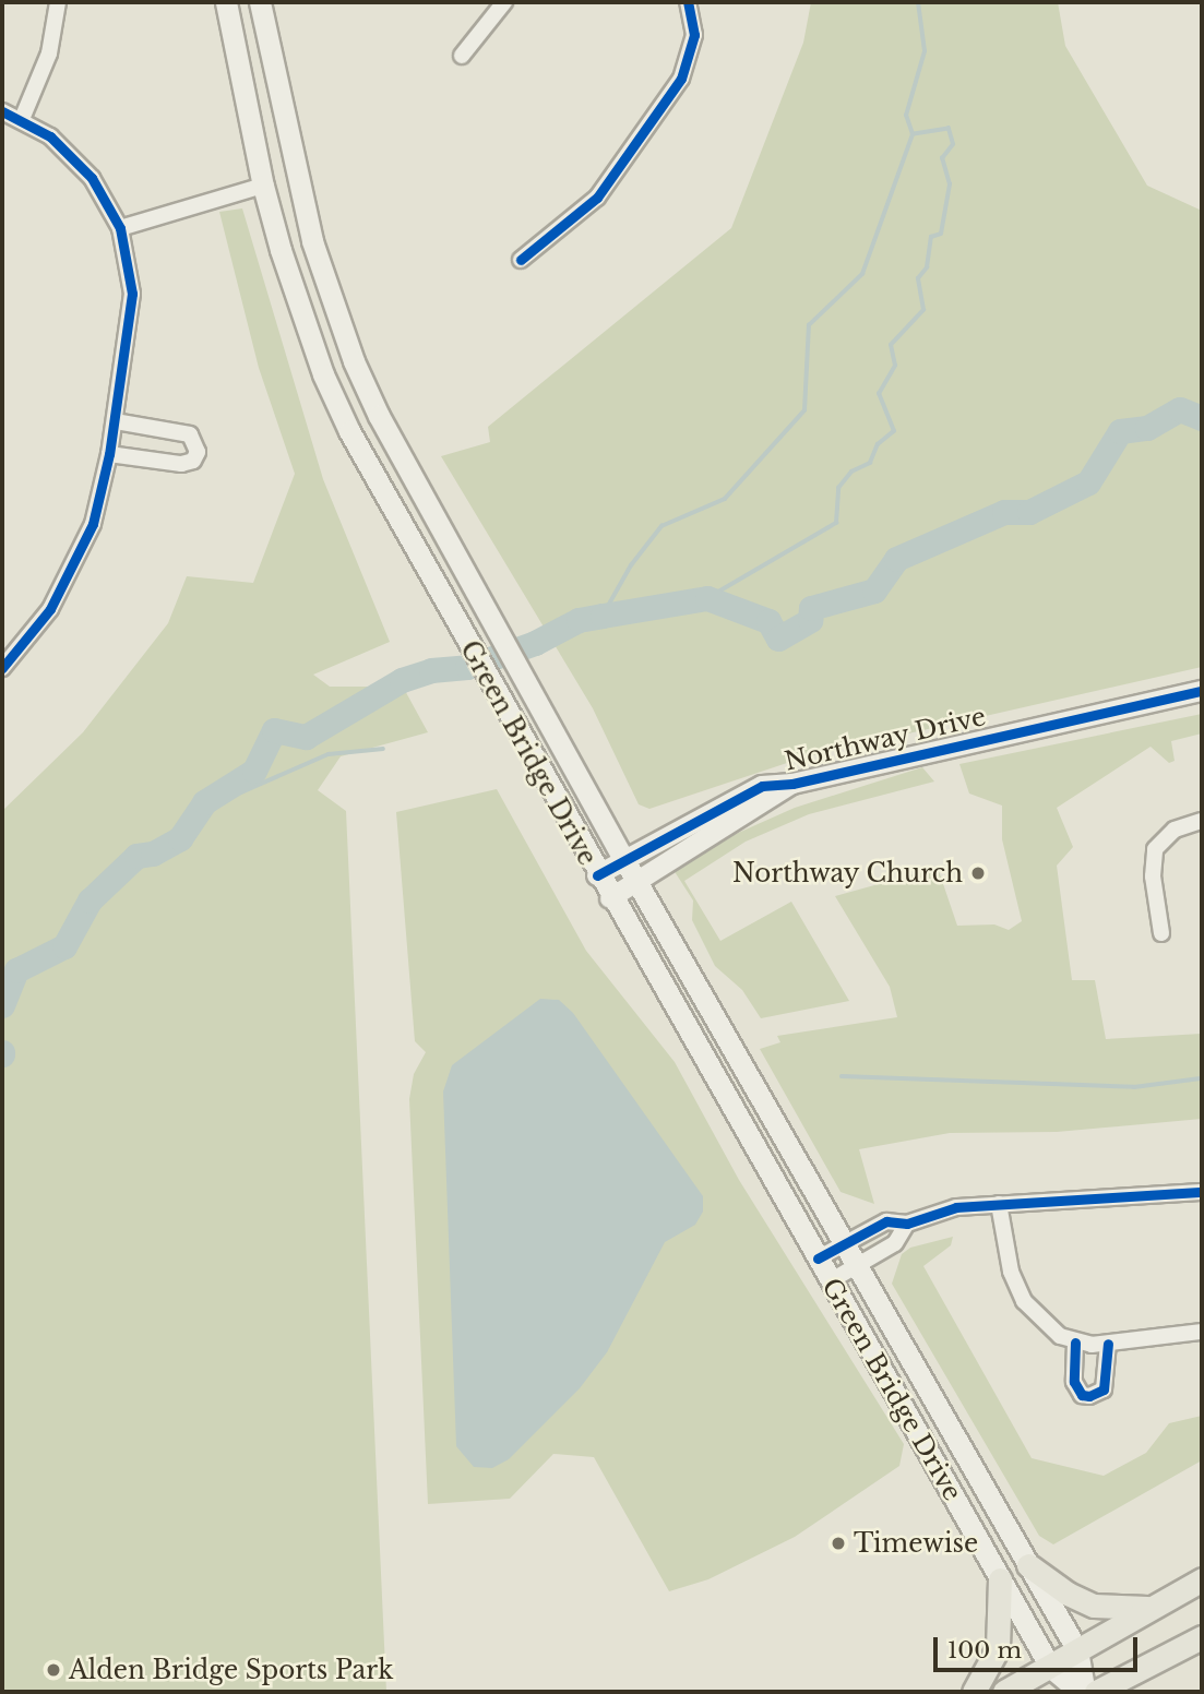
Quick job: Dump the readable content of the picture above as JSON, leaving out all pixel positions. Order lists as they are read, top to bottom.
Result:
{
  "streets": {
    "main road": ["Green Bridge Drive"],
    "street": ["Northway Drive"]
  },
  "crossings": [
    ["Northway Drive", "Green Bridge Drive"]
  ],
  "places": ["Northway Church", "Timewise", "Alden Bridge Sports Park"],
  "scale_bar": "100 m"
}
